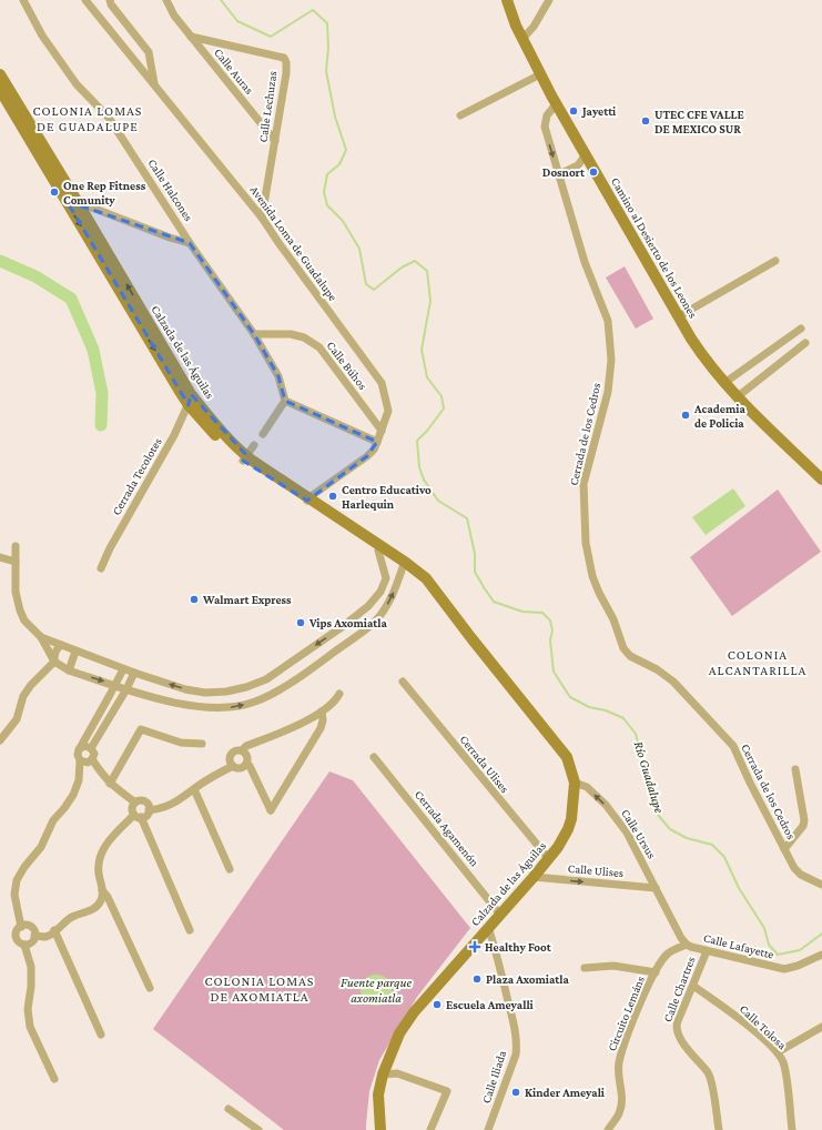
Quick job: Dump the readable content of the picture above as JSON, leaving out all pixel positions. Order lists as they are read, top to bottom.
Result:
{
  "streets": {
    "main road": ["Camino al Desierto de los Leones", "Calzada de las Águilas"],
    "street": [
      "Calle Auras",
      "Calle Lechuzas",
      "Calle Halcones",
      "Avenida Loma de Guadalupe",
      "Calle Búhos",
      "Cerrada de los Cedros",
      "Cerrada Tecolotes",
      "Cerrada Ulises",
      "Cerrada Agamenón",
      "Calle Ursus",
      "Calle Ulises",
      "Calle Lafayette",
      "Calle Chartres",
      "Circuito Lemáns",
      "Calle Tolosa",
      "Calle Iliada"
    ]
  },
  "crossings": [
    ["Calle Auras", "Calle Lechuzas"],
    ["Calle Lechuzas", "Avenida Loma de Guadalupe"],
    ["Calle Halcones", "Calle Búhos"],
    ["Avenida Loma de Guadalupe", "Calzada de las Águilas"],
    ["Avenida Loma de Guadalupe", "Calle Búhos"],
    ["Camino al Desierto de los Leones", "Cerrada de los Cedros"],
    ["Calzada de las Águilas", "Cerrada Tecolotes"],
    ["Calzada de las Águilas", "Cerrada Ulises"],
    ["Calzada de las Águilas", "Cerrada Agamenón"],
    ["Calzada de las Águilas", "Calle Ursus"],
    ["Calzada de las Águilas", "Calle Ulises"],
    ["Calzada de las Águilas", "Calle Iliada"],
    ["Calle Ursus", "Calle Ulises"],
    ["Calle Ursus", "Calle Lafayette"],
    ["Calle Ulises", "Calle Lafayette"],
    ["Calle Lafayette", "Calle Chartres"],
    ["Calle Lafayette", "Circuito Lemáns"],
    ["Calle Chartres", "Calle Tolosa"]
  ],
  "one_way": ["Calle Ursus", "Calle Ulises"],
  "districts": ["COLONIA LOMAS DE GUADALUPE", "COLONIA ALCANTARILLA", "COLONIA LOMAS DE AXOMIATLA"],
  "water": ["Río Guadalupe", "Fuente parque axomiatla"],
  "places": {
    "other": [
      "Jayetti",
      "UTEC CFE VALLE DE MEXICO SUR",
      "Dosnort",
      "One Rep Fitness Comunity",
      "Academia de Policia",
      "Centro Educativo Harlequin",
      "Walmart Express",
      "Vips Axomiatla",
      "Plaza Axomiatla",
      "Escuela Ameyalli",
      "Kinder Ameyali"
    ],
    "health": ["Healthy Foot"]
  }
}
